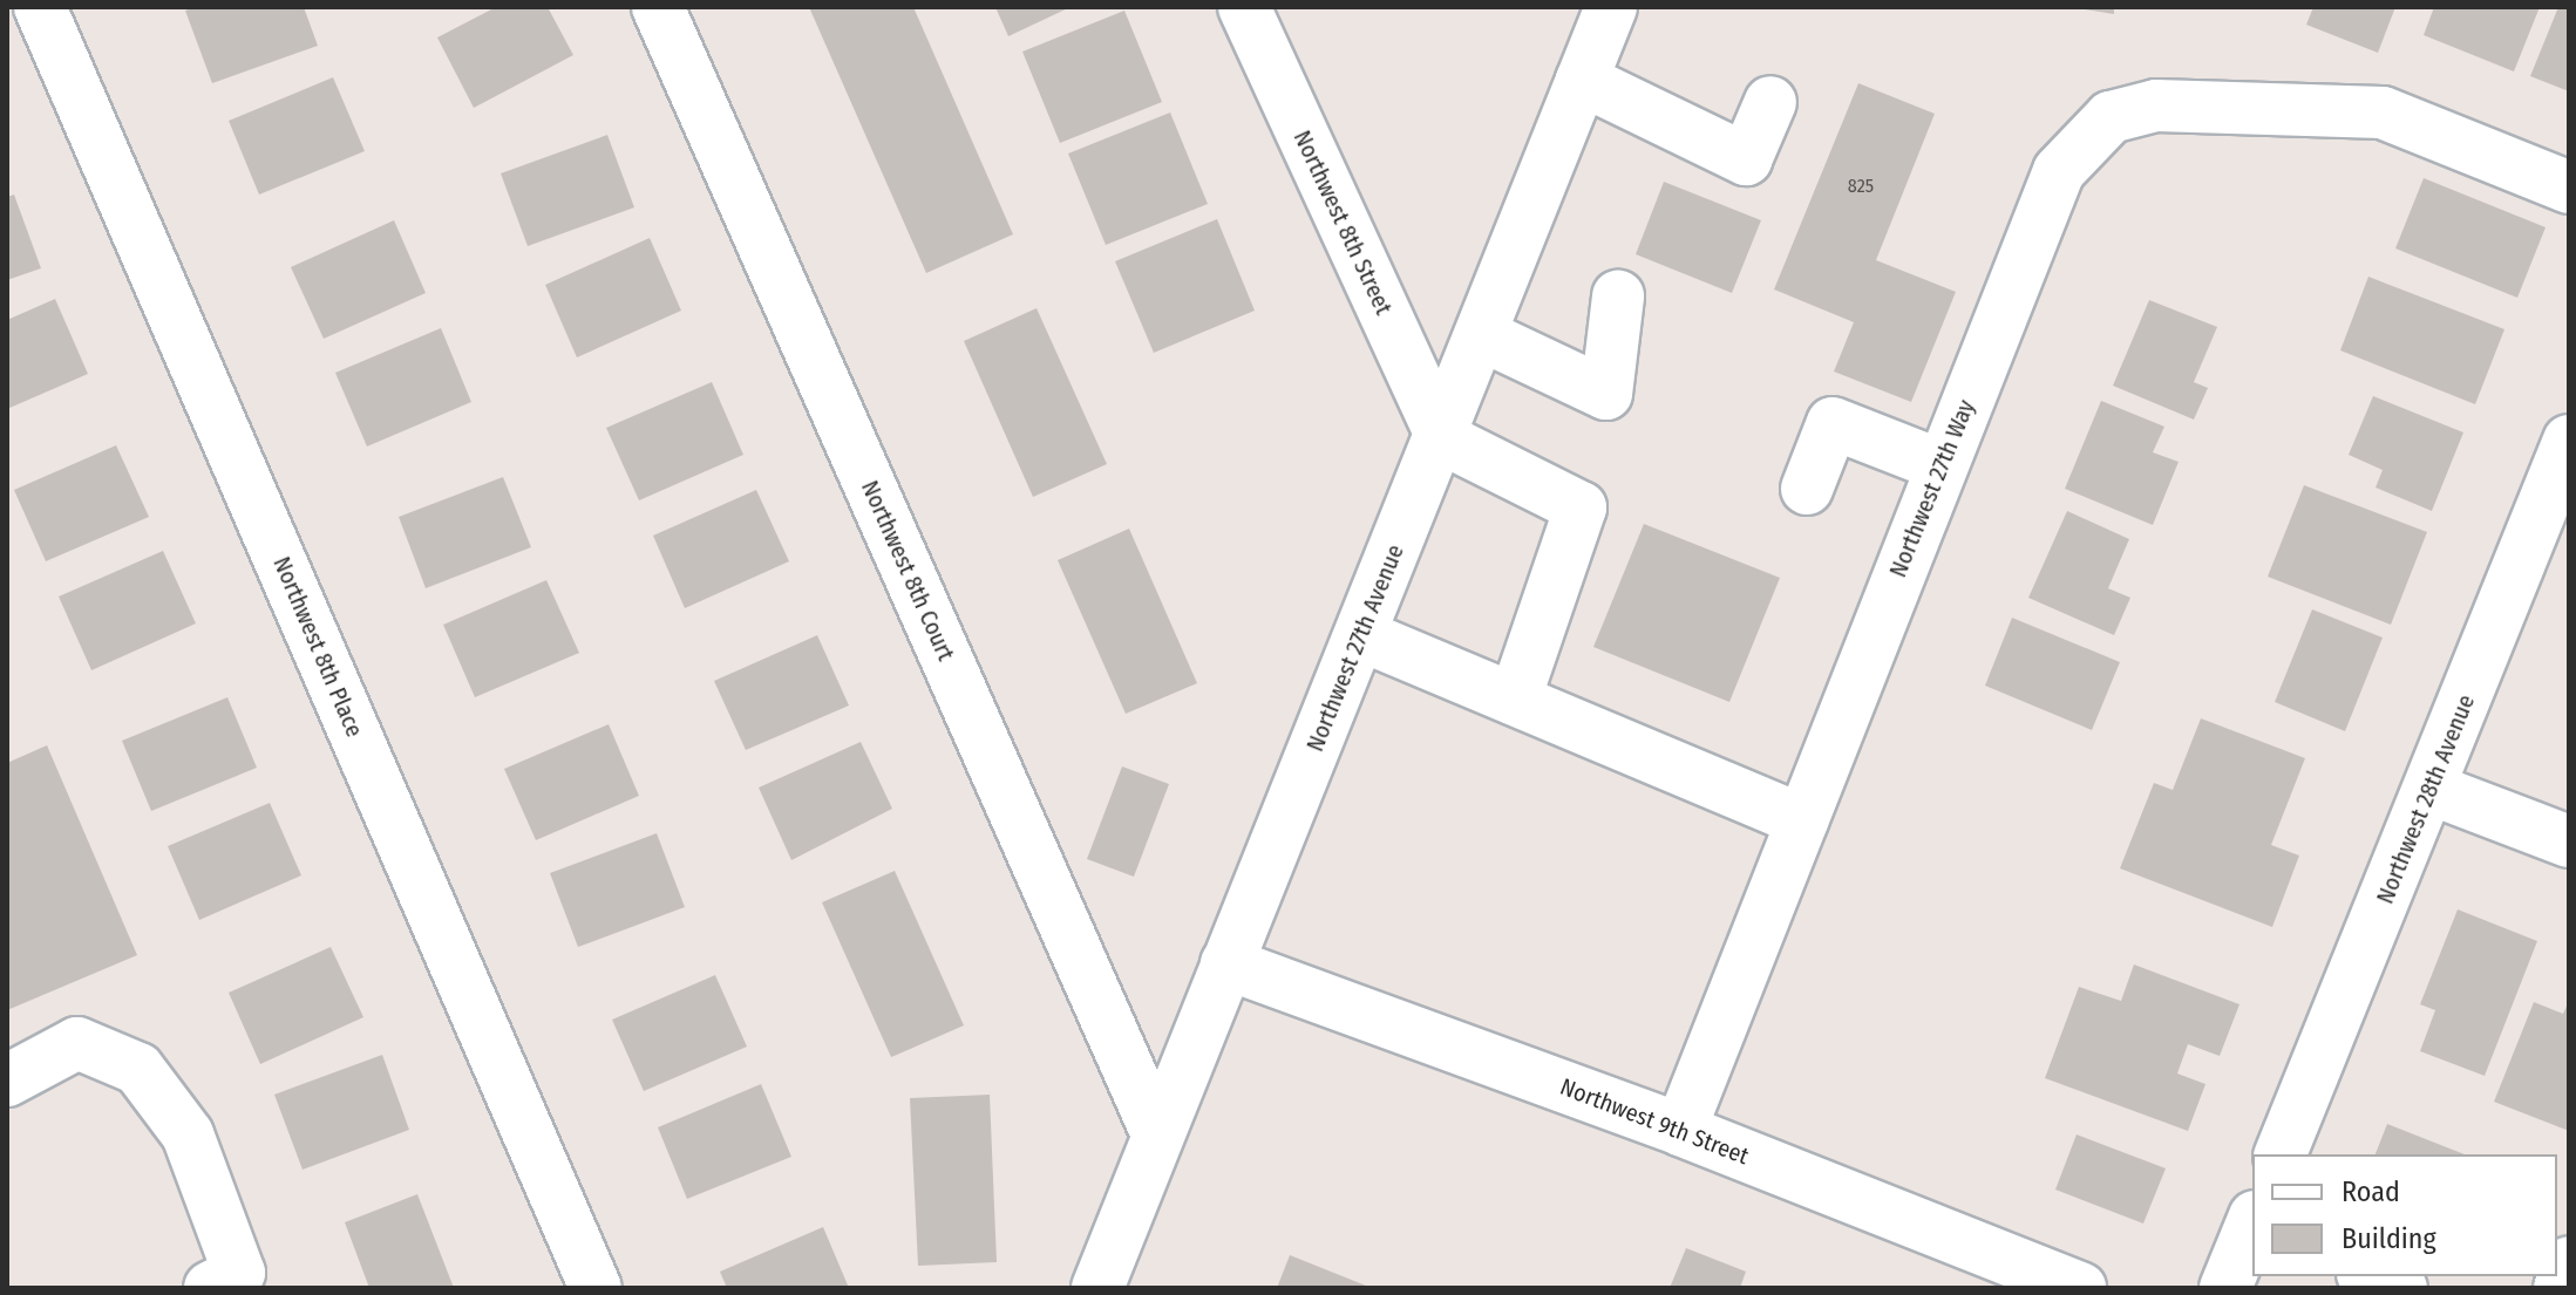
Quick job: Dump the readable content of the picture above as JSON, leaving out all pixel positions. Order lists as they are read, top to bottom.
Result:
{
  "streets": {
    "street": [
      "Northwest 8th Street",
      "Northwest 27th Way",
      "Northwest 8th Court",
      "Northwest 8th Place",
      "Northwest 27th Avenue",
      "Northwest 28th Avenue",
      "Northwest 9th Street"
    ]
  },
  "crossings": [
    ["Northwest 8th Street", "Northwest 27th Avenue"],
    ["Northwest 27th Way", "Northwest 9th Street"],
    ["Northwest 8th Court", "Northwest 27th Avenue"],
    ["Northwest 27th Avenue", "Northwest 9th Street"]
  ],
  "house_numbers": ["825"],
  "legend": ["Road", "Building"]
}
